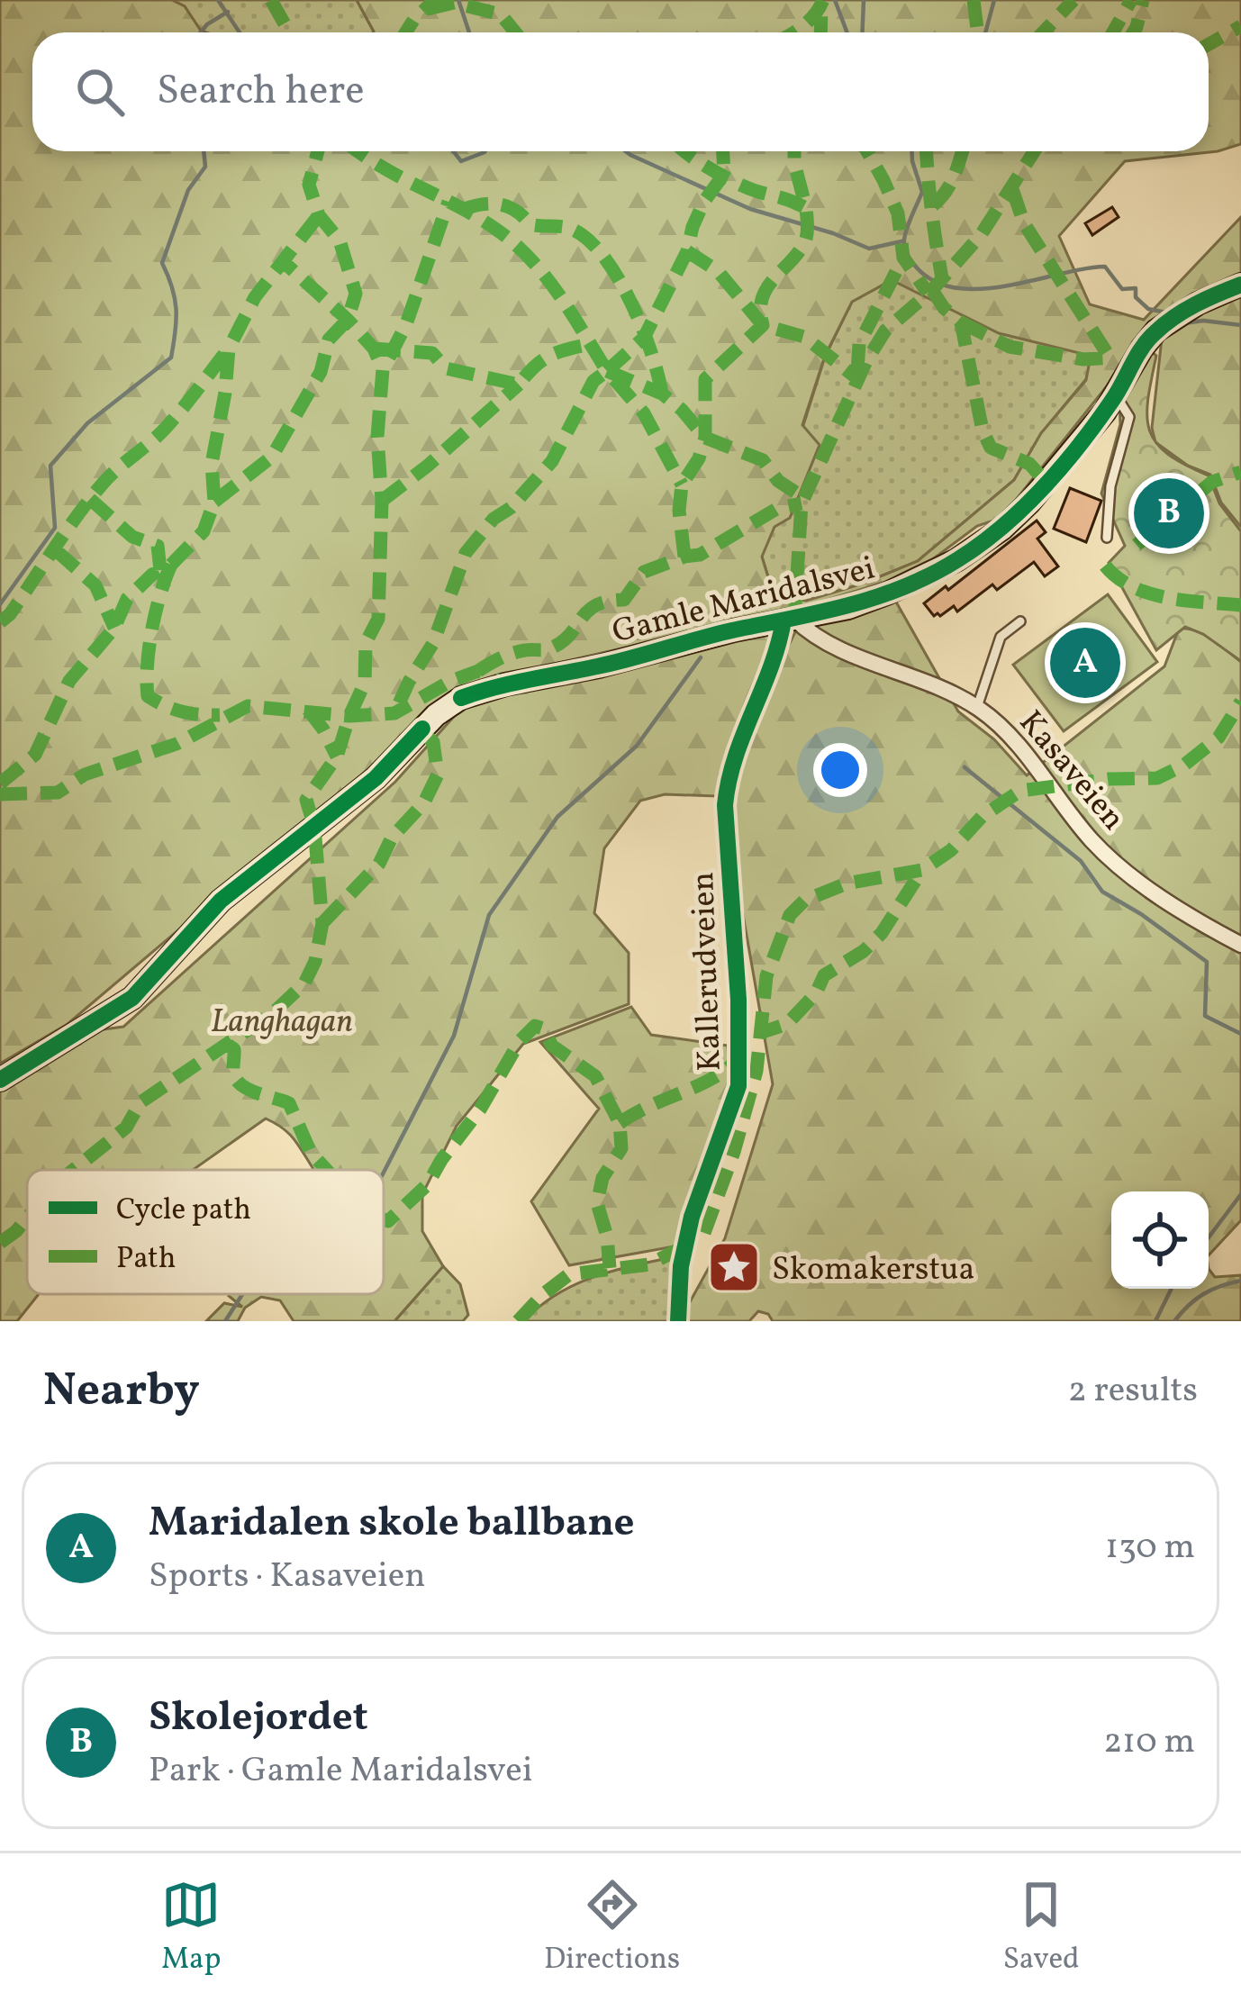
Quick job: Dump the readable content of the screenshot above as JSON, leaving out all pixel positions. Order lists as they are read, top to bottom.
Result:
{
  "streets": {
    "street": ["Gamle Maridalsvei", "Kasaveien", "Kallerudveien"]
  },
  "crossings": [
    ["Gamle Maridalsvei", "Kasaveien"],
    ["Gamle Maridalsvei", "Kallerudveien"],
    ["Kasaveien", "Kallerudveien"]
  ],
  "parks": ["Langhagan"],
  "places": {
    "place": ["Skomakerstua"]
  },
  "legend": ["Cycle path", "Path"],
  "page": {
    "search": "Search here",
    "pins": ["B", "A"],
    "heading": ["Nearby", "2 results"],
    "list": [
      {
        "mark": "A",
        "name": "Maridalen skole ballbane",
        "note": "Sports · Kasaveien",
        "value": "130 m"
      },
      {
        "mark": "B",
        "name": "Skolejordet",
        "note": "Park · Gamle Maridalsvei",
        "value": "210 m"
      }
    ],
    "nav": ["Map", "Directions", "Saved"]
  }
}
